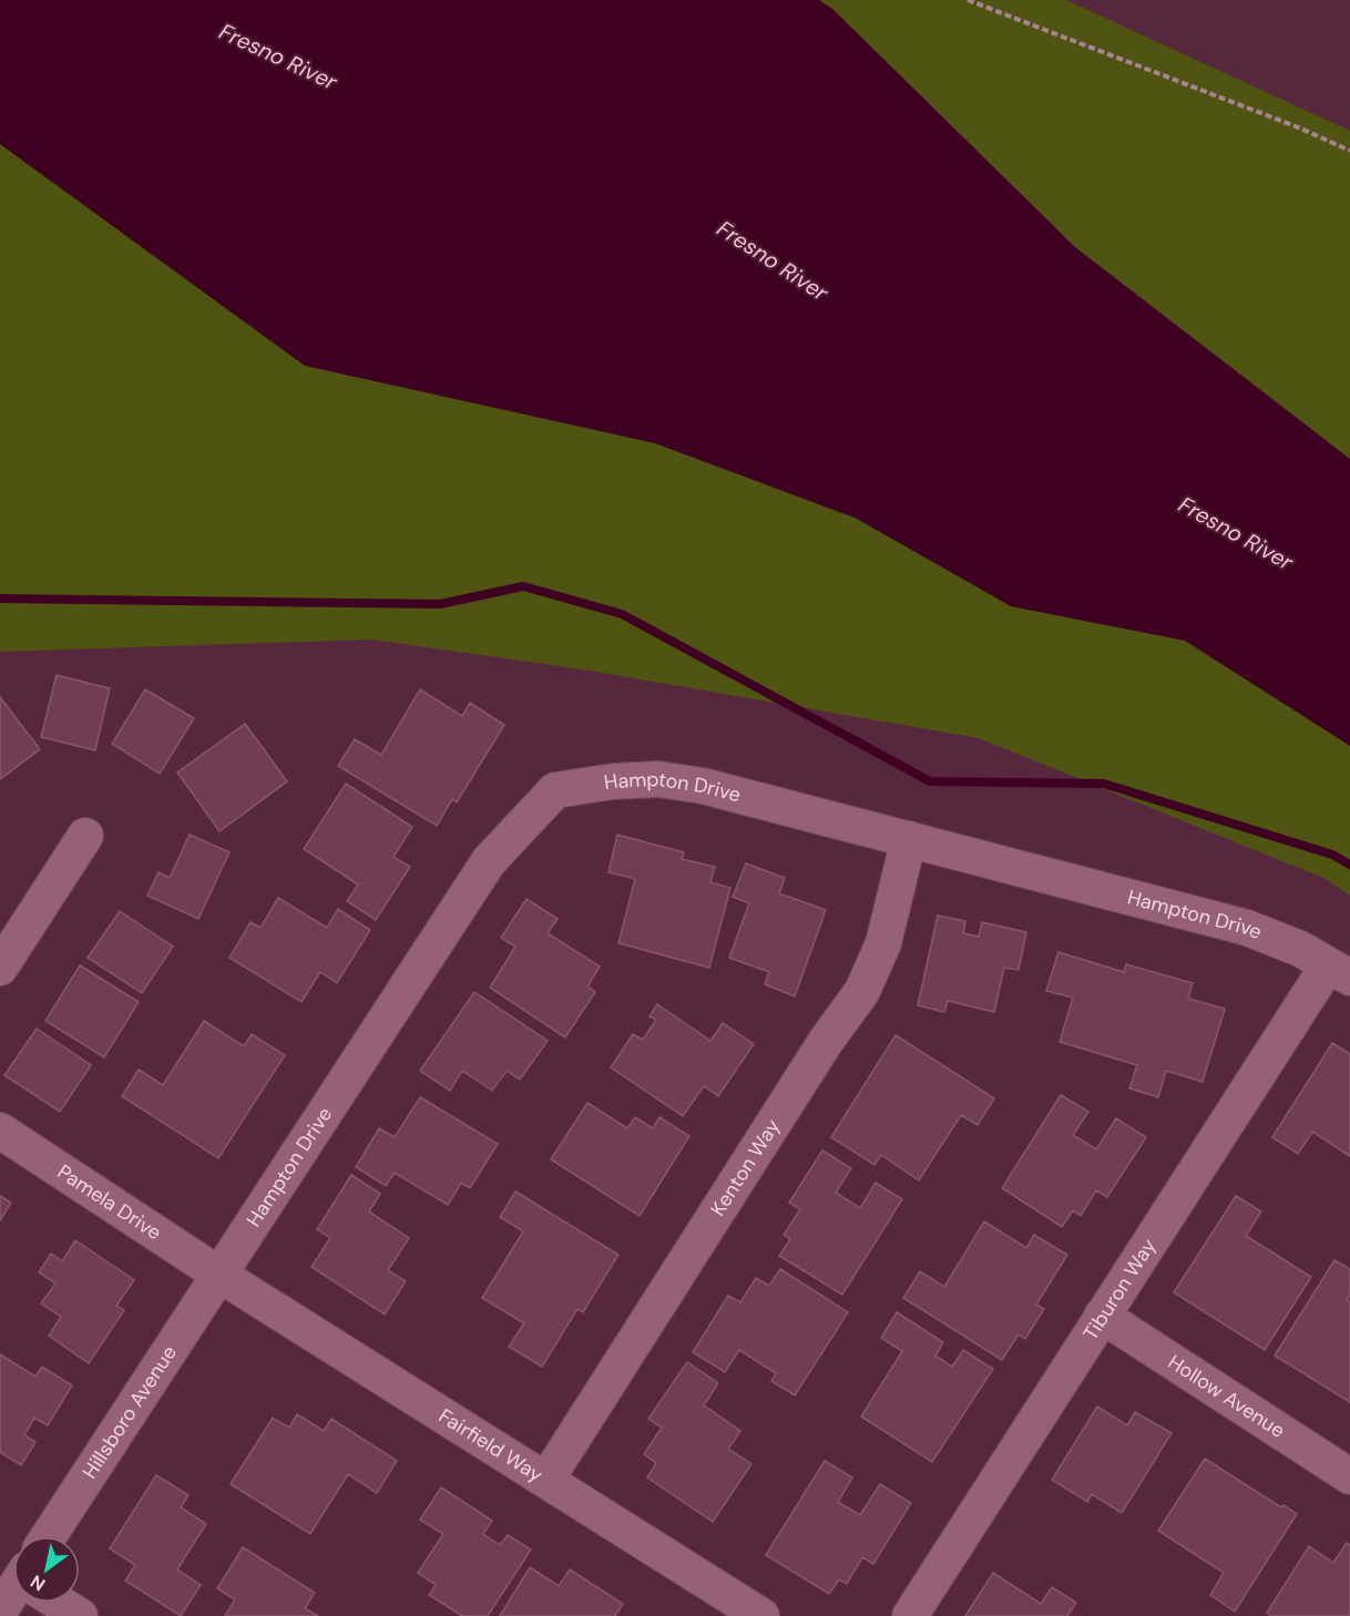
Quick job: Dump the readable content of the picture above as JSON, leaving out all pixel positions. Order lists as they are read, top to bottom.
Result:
{
  "streets": {
    "street": [
      "Hampton Drive",
      "Kenton Way",
      "Pamela Drive",
      "Tiburon Way",
      "Hollow Avenue",
      "Hillsboro Avenue",
      "Fairfield Way"
    ]
  },
  "crossings": [
    ["Hampton Drive", "Kenton Way"],
    ["Hampton Drive", "Pamela Drive"],
    ["Hampton Drive", "Tiburon Way"],
    ["Hampton Drive", "Hillsboro Avenue"],
    ["Hampton Drive", "Fairfield Way"],
    ["Kenton Way", "Fairfield Way"],
    ["Pamela Drive", "Hillsboro Avenue"],
    ["Pamela Drive", "Fairfield Way"],
    ["Tiburon Way", "Hollow Avenue"],
    ["Hillsboro Avenue", "Fairfield Way"]
  ],
  "water": ["Fresno River"],
  "north": "bottom left"
}
